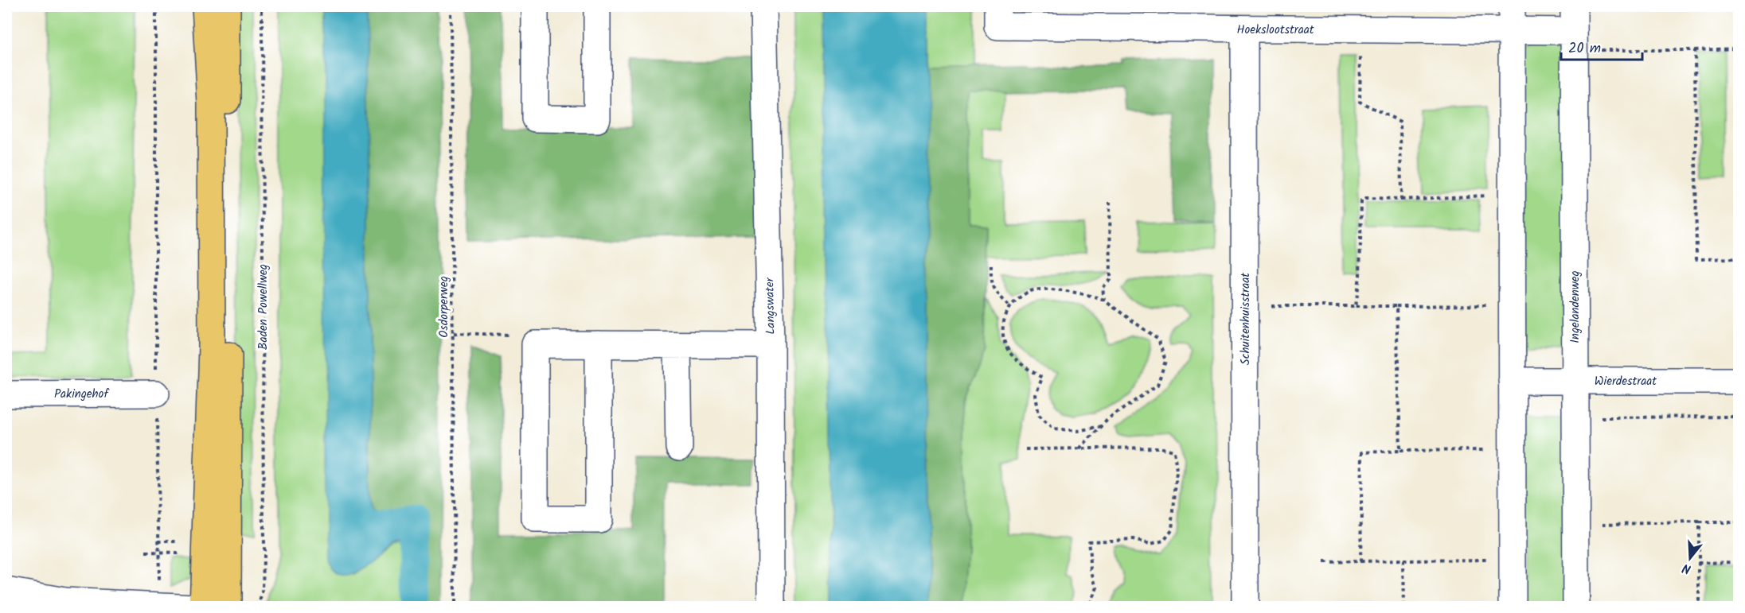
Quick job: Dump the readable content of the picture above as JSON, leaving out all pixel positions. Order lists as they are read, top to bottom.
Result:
{
  "streets": {
    "street": [
      "Hoekslootstraat",
      "Langswater",
      "Ingelandenweg",
      "Schuitenhuisstraat",
      "Wierdestraat",
      "Pakingehof"
    ],
    "path": ["Baden Powellweg", "Osdorperweg"]
  },
  "crossings": [
    ["Hoekslootstraat", "Ingelandenweg"],
    ["Hoekslootstraat", "Schuitenhuisstraat"],
    ["Ingelandenweg", "Wierdestraat"]
  ],
  "scale_bar": "20 m",
  "north": "bottom"
}
